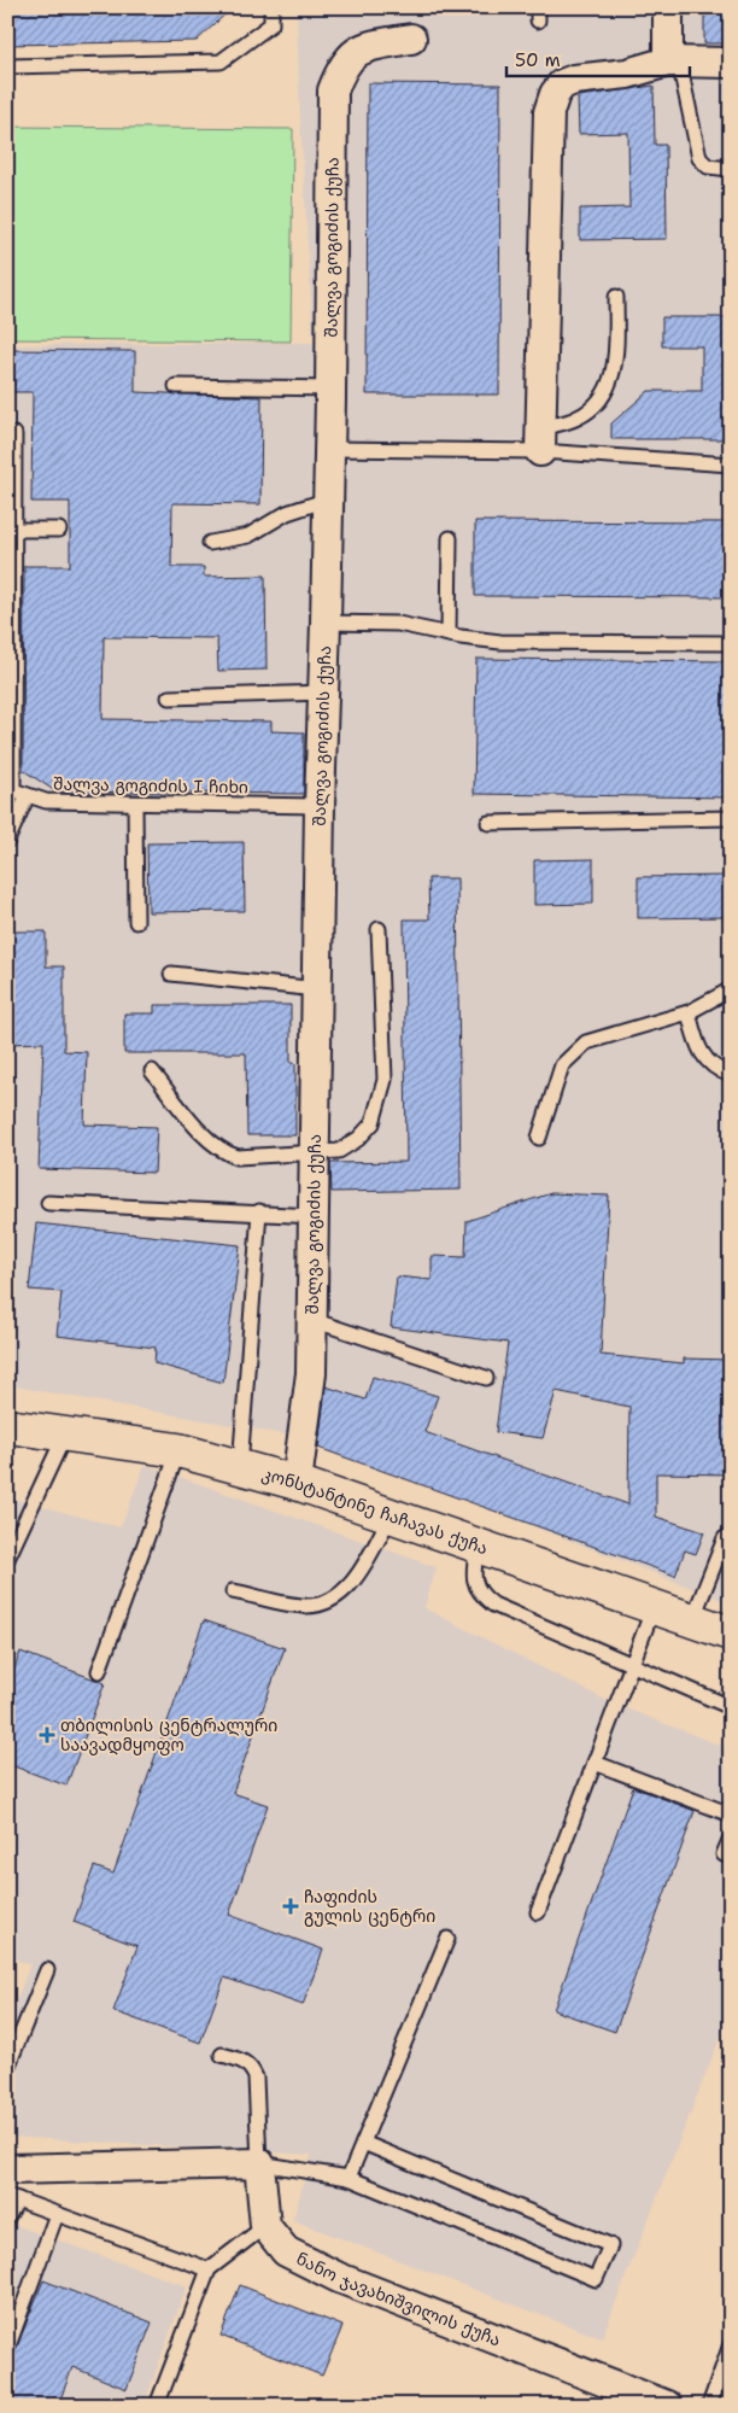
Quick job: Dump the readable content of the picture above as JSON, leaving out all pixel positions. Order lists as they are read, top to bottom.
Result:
{
  "streets": {
    "street": ["შალვა გოგიძის ქუჩა", "კონსტანტინე ჩაჩავას ქუჩა", "ნანო ჯავახიშვილის ქუჩა"],
    "lane": ["შალვა გოგიძის I ჩიხი"]
  },
  "crossings": [
    ["შალვა გოგიძის ქუჩა", "შალვა გოგიძის I ჩიხი"],
    ["შალვა გოგიძის ქუჩა", "კონსტანტინე ჩაჩავას ქუჩა"]
  ],
  "places": {
    "health": ["თბილისის ცენტრალური საავადმყოფო", "ჩაფიძის გულის ცენტრი"]
  },
  "scale_bar": "50 m"
}
